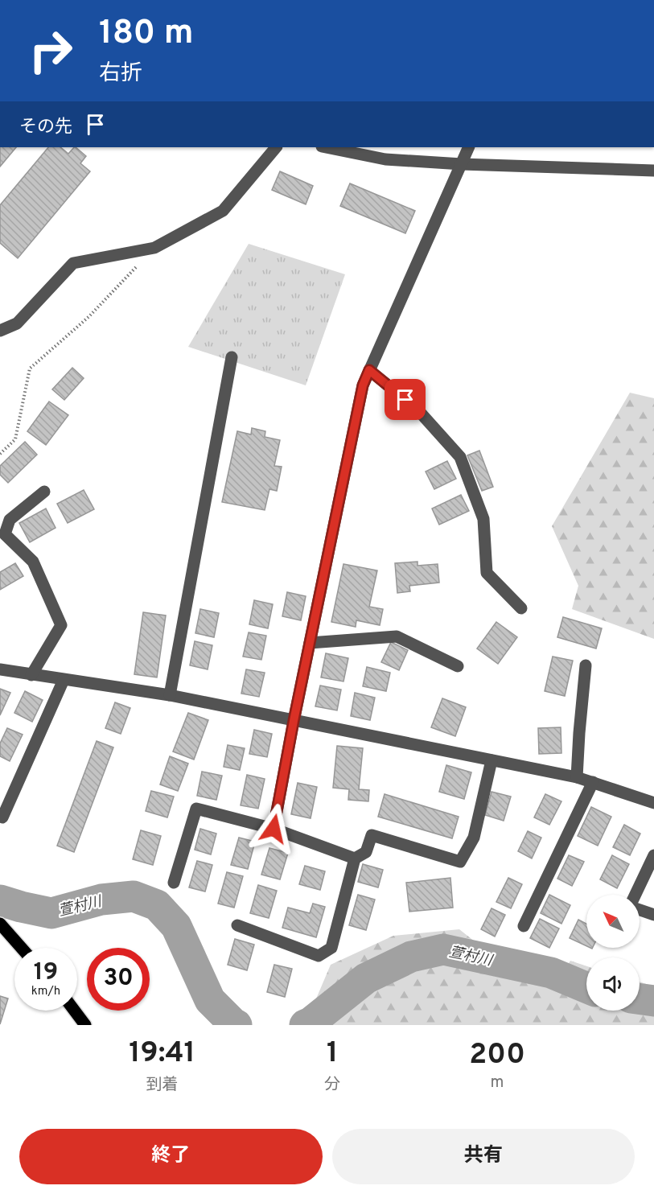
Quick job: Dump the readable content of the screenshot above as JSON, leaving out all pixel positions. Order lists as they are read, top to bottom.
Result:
{
  "water": ["萱村川"],
  "north": "top left",
  "page": {
    "turn": ["180 m", "右折"],
    "then": "その先",
    "speed": "19 km/h",
    "limit": "30",
    "eta": [
      "19:41",
      "到着",
      "1",
      "分",
      "200",
      "m"
    ],
    "buttons": ["終了", "共有"]
  }
}
